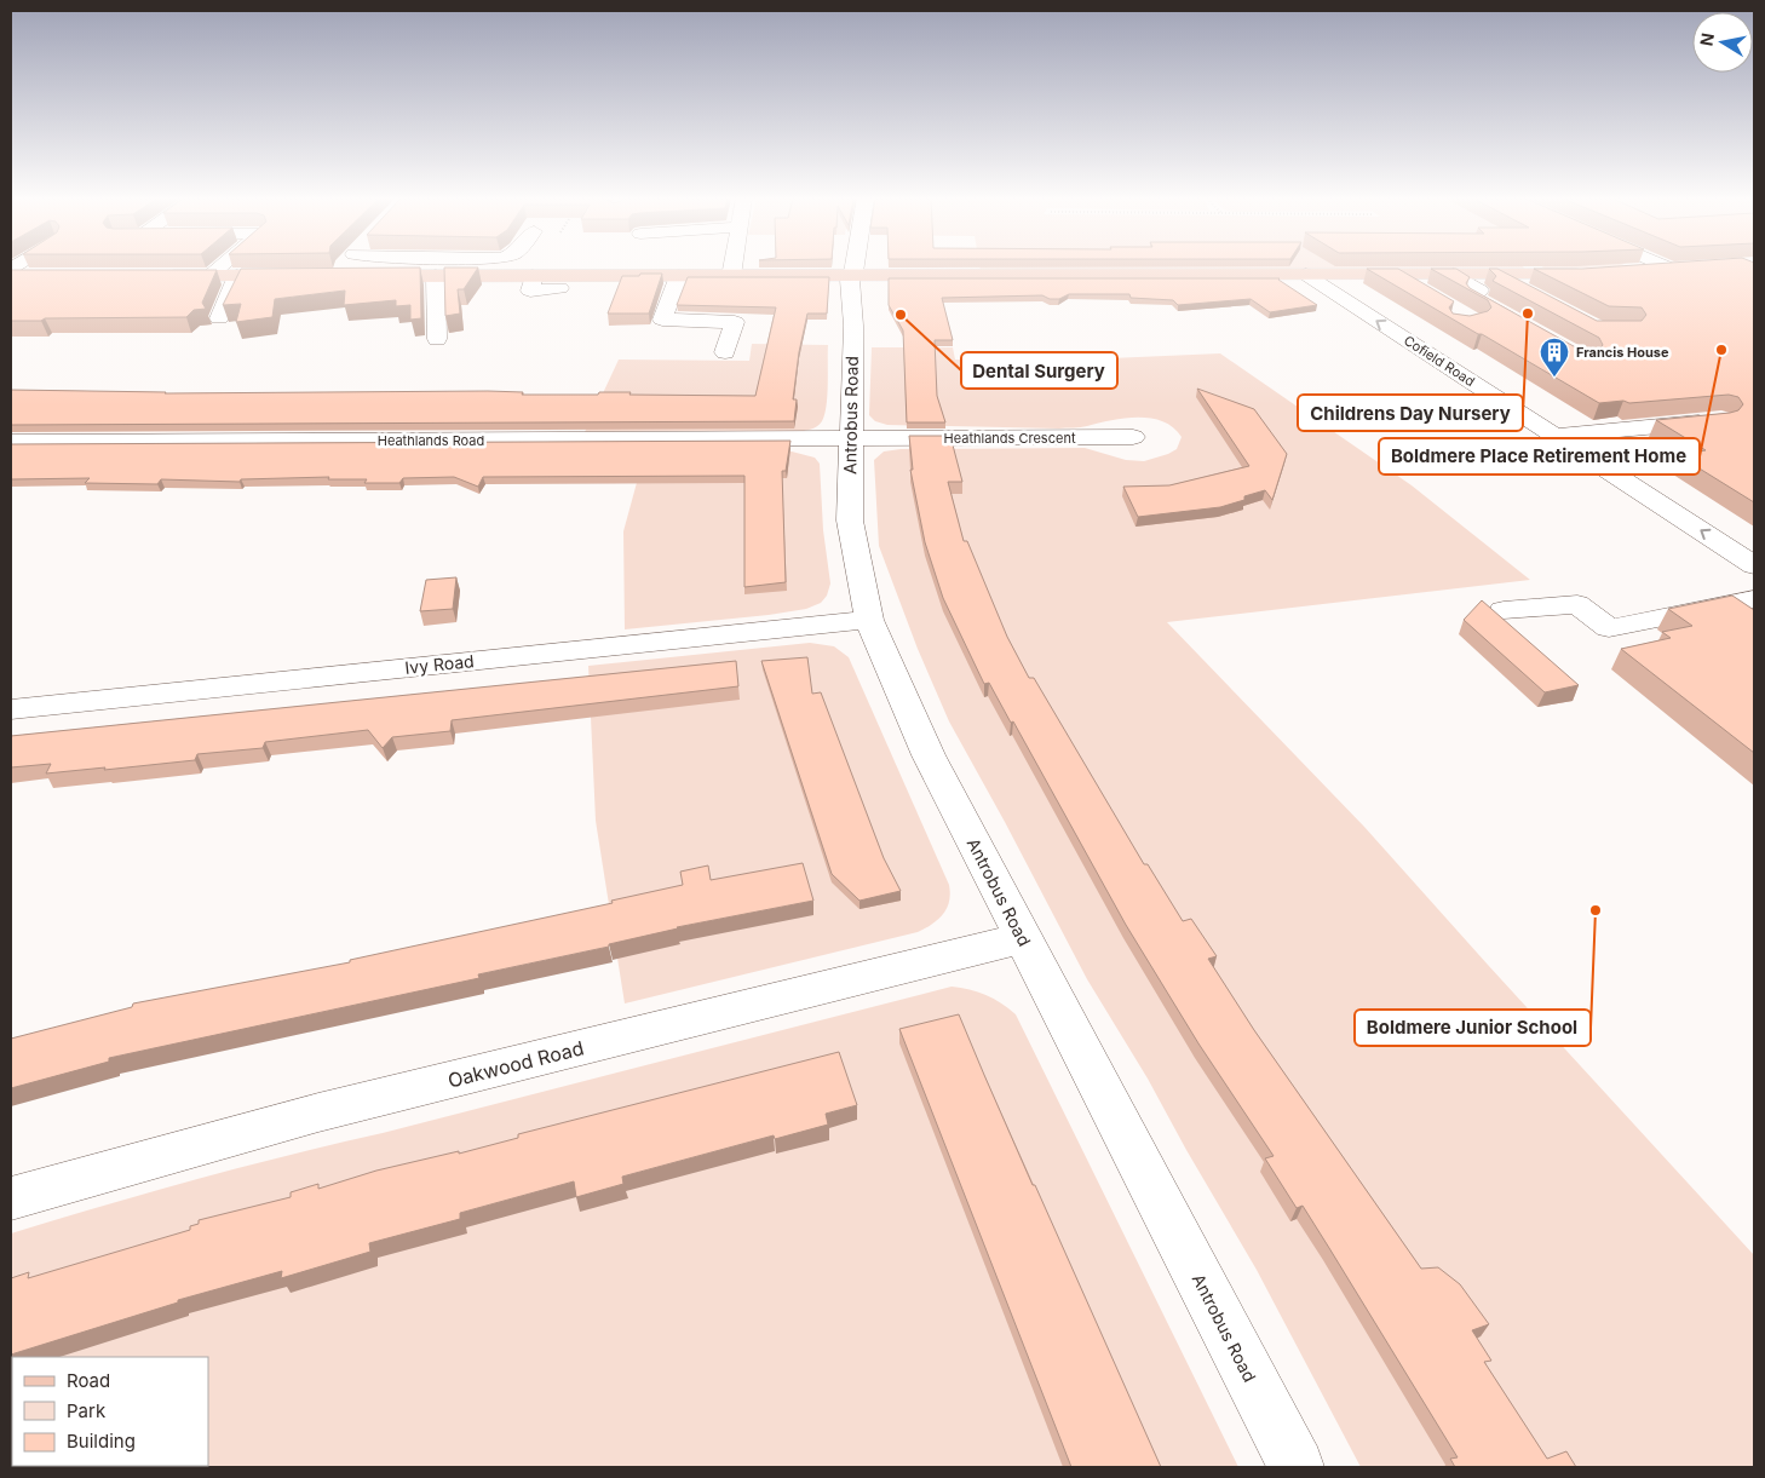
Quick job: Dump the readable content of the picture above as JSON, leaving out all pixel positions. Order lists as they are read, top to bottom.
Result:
{
  "streets": {
    "street": [
      "Cofield Road",
      "Antrobus Road",
      "Heathlands Crescent",
      "Heathlands Road",
      "Ivy Road",
      "Oakwood Road"
    ]
  },
  "crossings": [
    ["Antrobus Road", "Heathlands Crescent"],
    ["Antrobus Road", "Heathlands Road"],
    ["Antrobus Road", "Ivy Road"],
    ["Antrobus Road", "Oakwood Road"],
    ["Heathlands Crescent", "Heathlands Road"]
  ],
  "one_way": ["Cofield Road"],
  "places": {
    "other": [
      "Childrens Day Nursery",
      "Dental Surgery",
      "Boldmere Place Retirement Home",
      "Boldmere Junior School"
    ],
    "building": ["Francis House"]
  },
  "legend": ["Road", "Park", "Building"],
  "north": "left"
}
